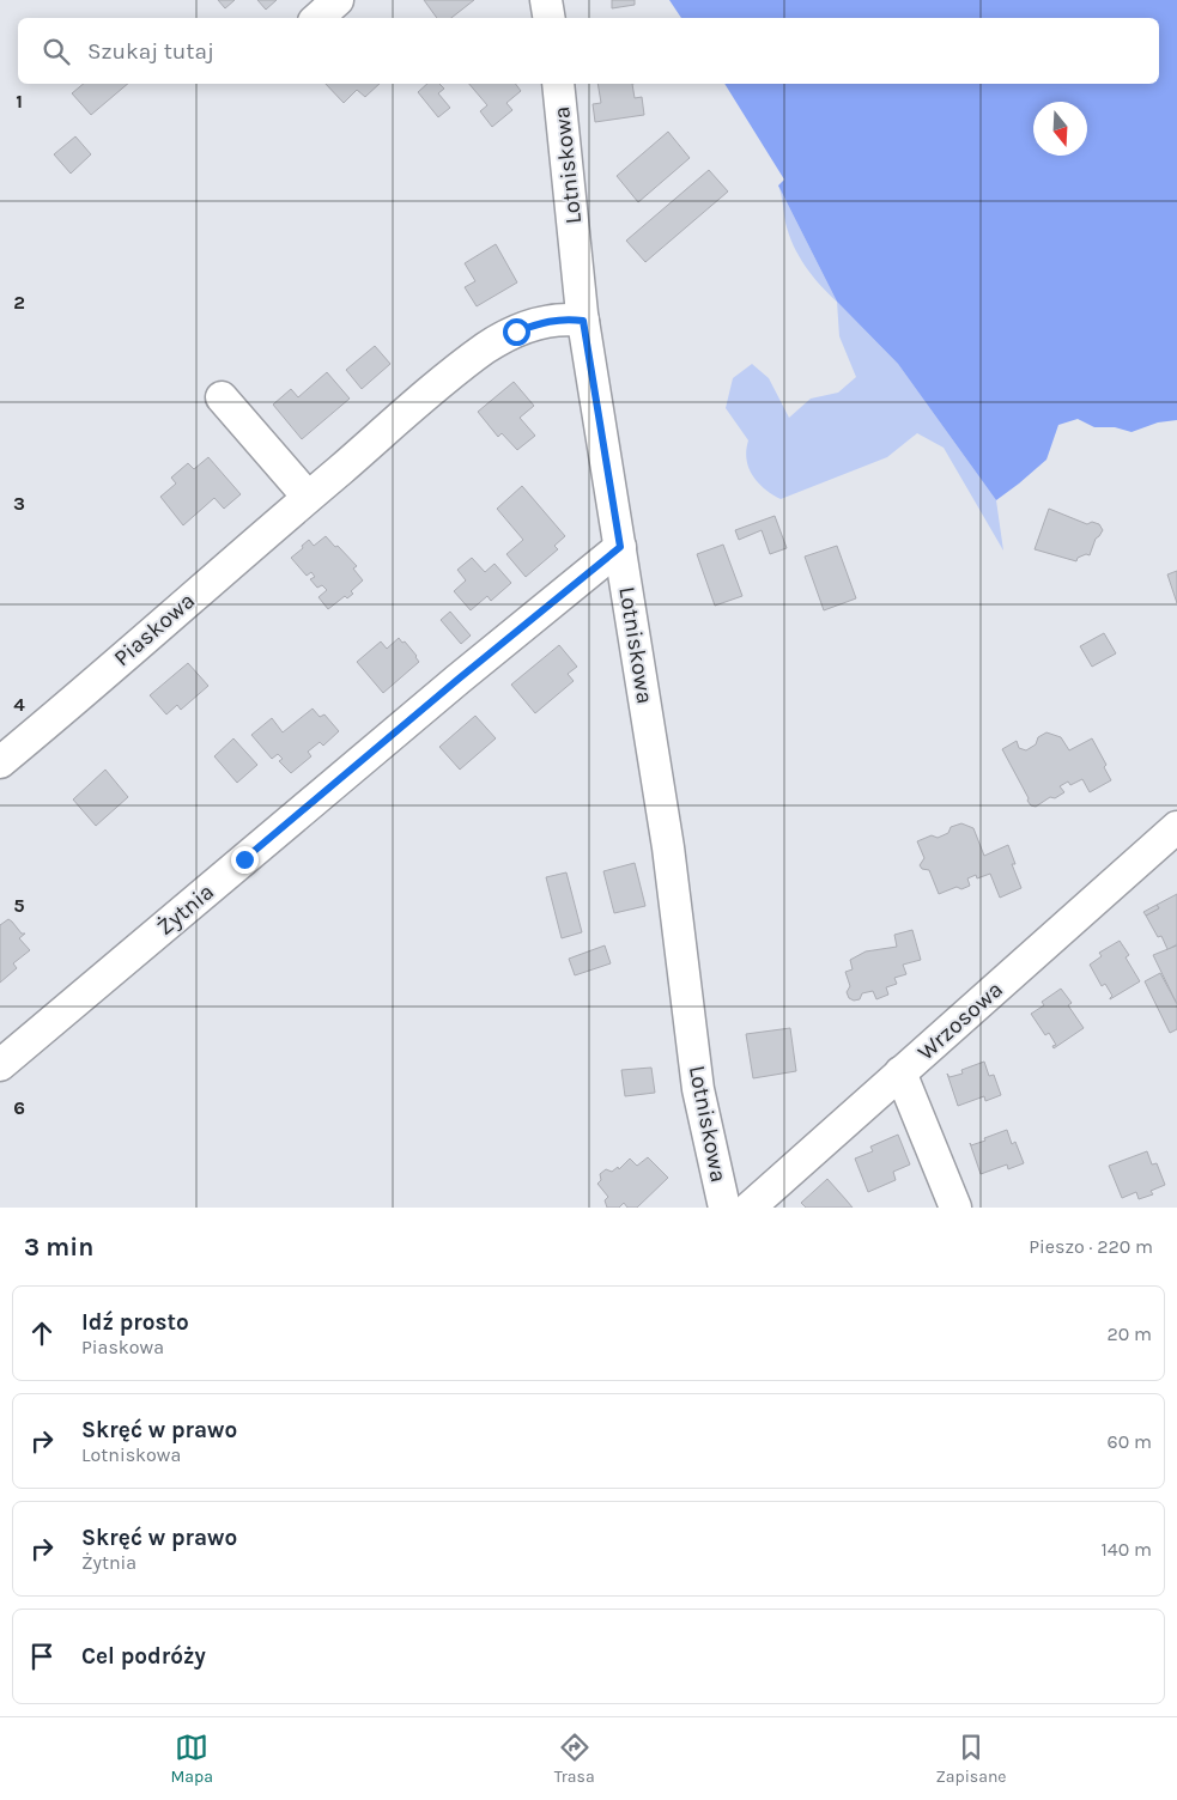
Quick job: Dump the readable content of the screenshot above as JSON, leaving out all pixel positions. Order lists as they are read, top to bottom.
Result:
{
  "streets": {
    "street": [
      "Lotniskowa",
      "Piaskowa",
      "Żytnia",
      "Wrzosowa"
    ]
  },
  "crossings": [
    ["Lotniskowa", "Piaskowa"],
    ["Lotniskowa", "Żytnia"]
  ],
  "north": "bottom",
  "page": {
    "search": "Szukaj tutaj",
    "heading": ["3 min", "Pieszo · 220 m"],
    "list": [
      ["Idź prosto", "Piaskowa", "20 m"],
      ["Skręć w prawo", "Lotniskowa", "60 m"],
      ["Skręć w prawo", "Żytnia", "140 m"],
      "Cel podróży"
    ],
    "nav": ["Mapa", "Trasa", "Zapisane"]
  },
  "grid": {
    "rows": [
      "1",
      "2",
      "3",
      "4",
      "5",
      "6"
    ]
  }
}
